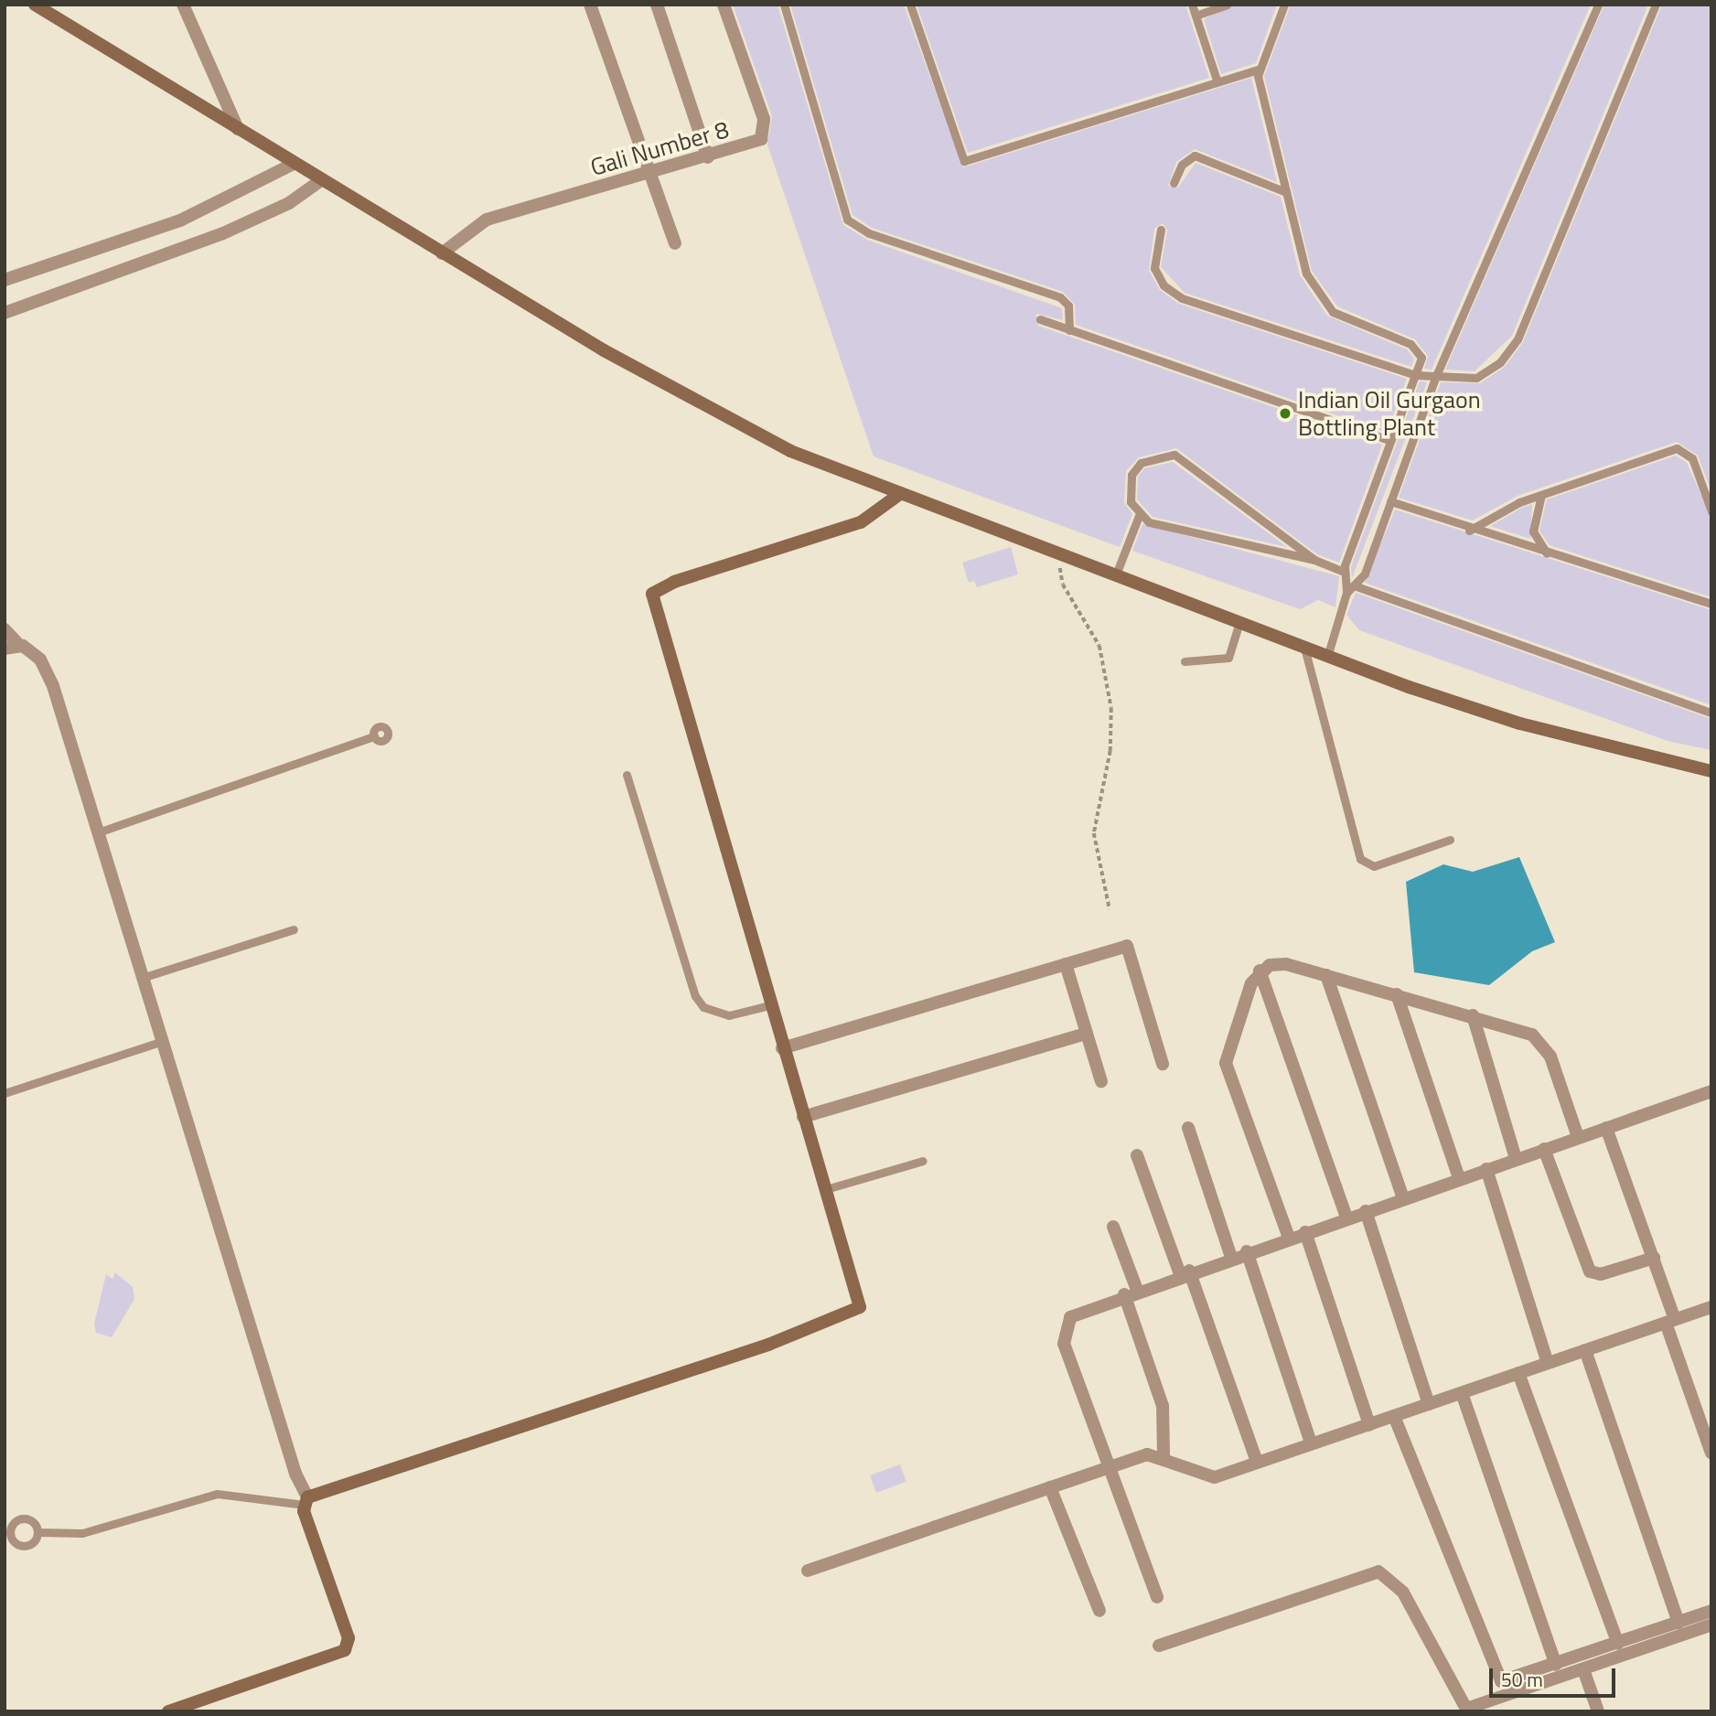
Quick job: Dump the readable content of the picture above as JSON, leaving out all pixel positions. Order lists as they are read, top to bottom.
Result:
{
  "streets": {
    "street": ["Gali Number 8"]
  },
  "places": ["Indian Oil Gurgaon Bottling Plant"],
  "scale_bar": "50 m"
}
